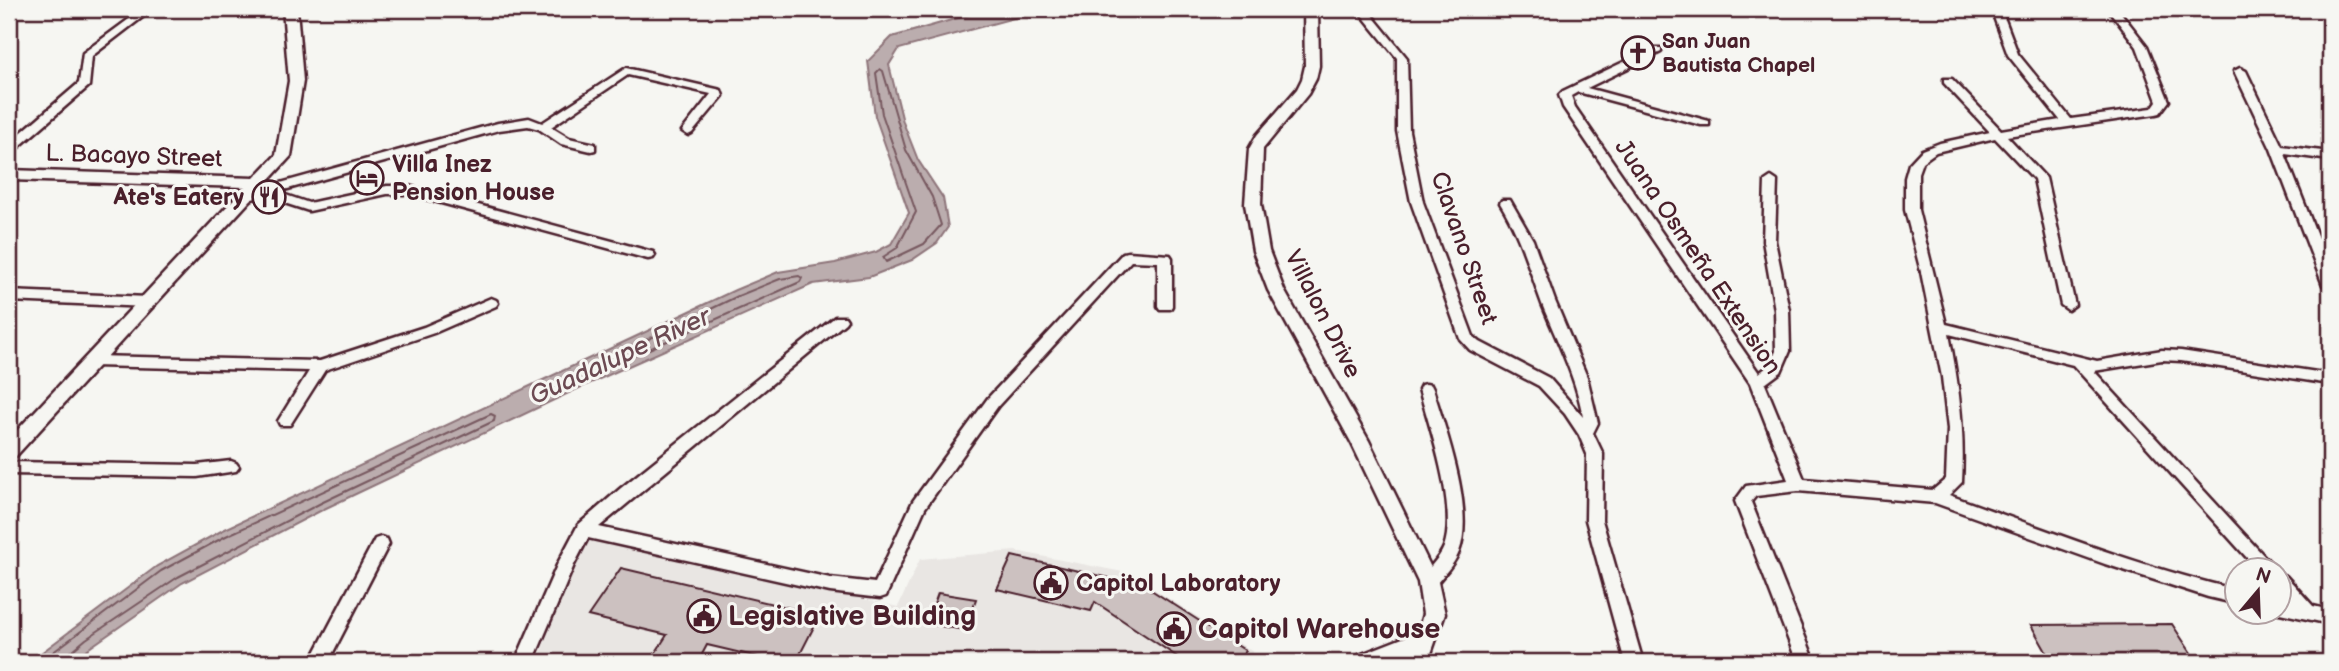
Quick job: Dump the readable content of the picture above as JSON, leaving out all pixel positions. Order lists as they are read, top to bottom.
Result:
{
  "streets": {
    "street": [
      "L. Bacayo Street",
      "Clavano Street",
      "Juana Osmeña Extension",
      "Villalon Drive"
    ]
  },
  "water": ["Guadalupe River"],
  "places": {
    "church": ["San Juan Bautista Chapel"],
    "hotel": ["Villa Inez Pension House"],
    "restaurant": ["Ate's Eatery"],
    "public building": ["Capitol Laboratory", "Legislative Building", "Capitol Warehouse"]
  },
  "north": "top"
}
